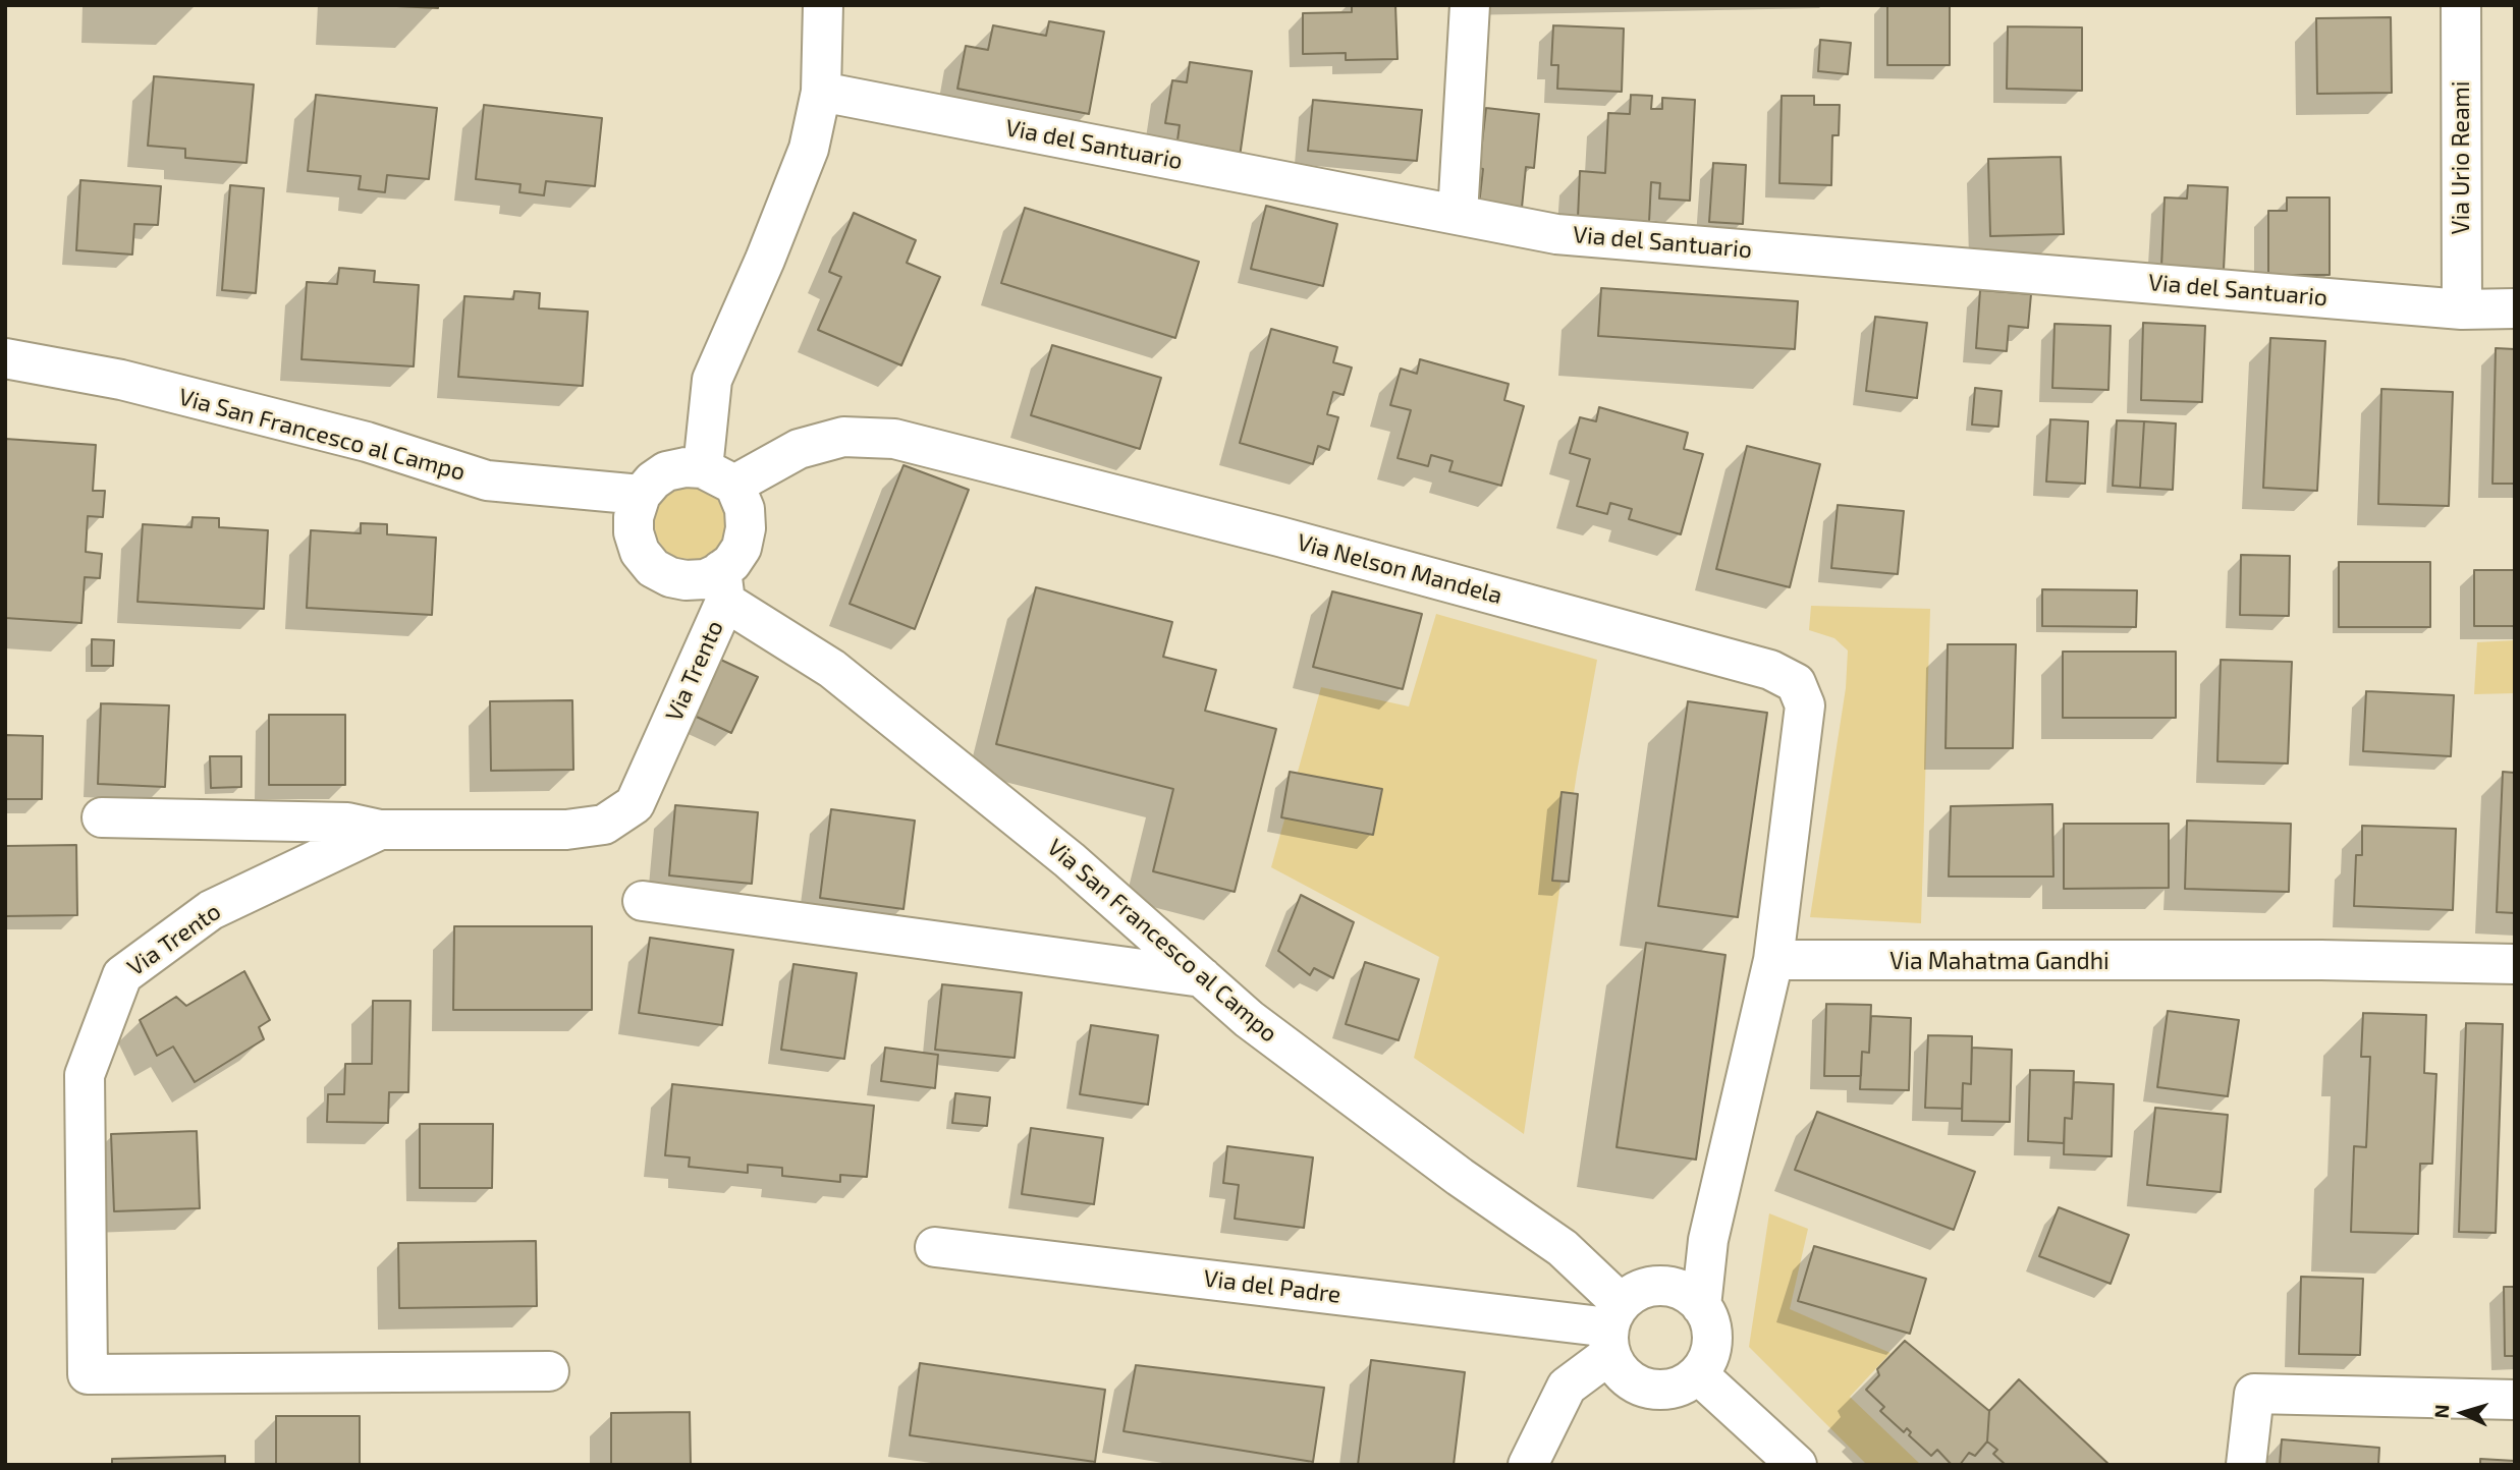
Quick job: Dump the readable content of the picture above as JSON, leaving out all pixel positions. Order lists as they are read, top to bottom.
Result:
{
  "streets": {
    "street": [
      "Via del Santuario",
      "Via Urio Reami",
      "Via San Francesco al Campo",
      "Via Nelson Mandela",
      "Via Trento",
      "Via Mahatma Gandhi",
      "Via del Padre"
    ]
  },
  "crossings": [
    ["Via del Santuario", "Via Urio Reami"],
    ["Via San Francesco al Campo", "Via Nelson Mandela"],
    ["Via San Francesco al Campo", "Via Trento"],
    ["Via San Francesco al Campo", "Via del Padre"],
    ["Via Nelson Mandela", "Via Trento"],
    ["Via Nelson Mandela", "Via Mahatma Gandhi"]
  ],
  "north": "left"
}
